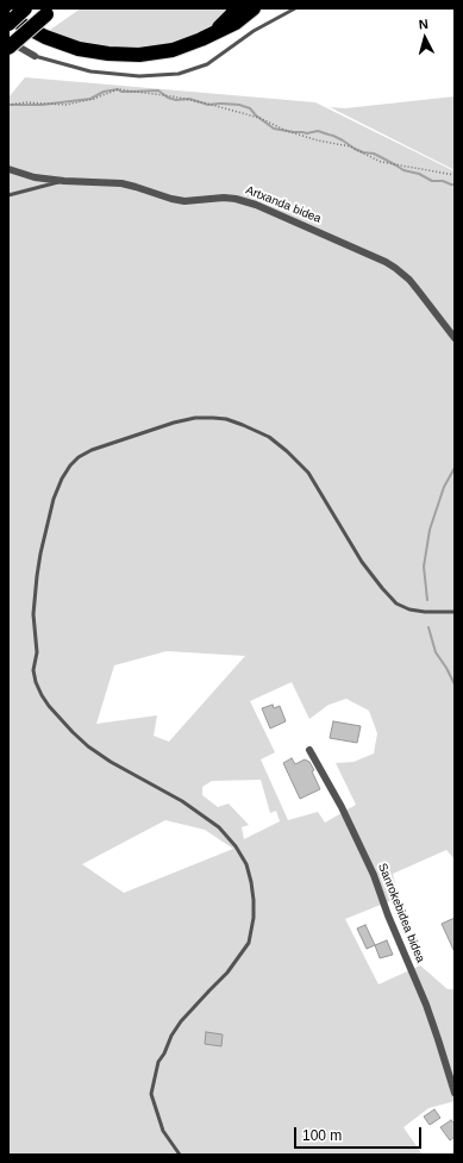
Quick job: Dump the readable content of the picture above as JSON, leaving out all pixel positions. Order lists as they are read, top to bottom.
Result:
{
  "streets": {
    "street": ["Artxanda bidea", "Sanrokebidea bidea"]
  },
  "scale_bar": "100 m",
  "north": "top"
}
